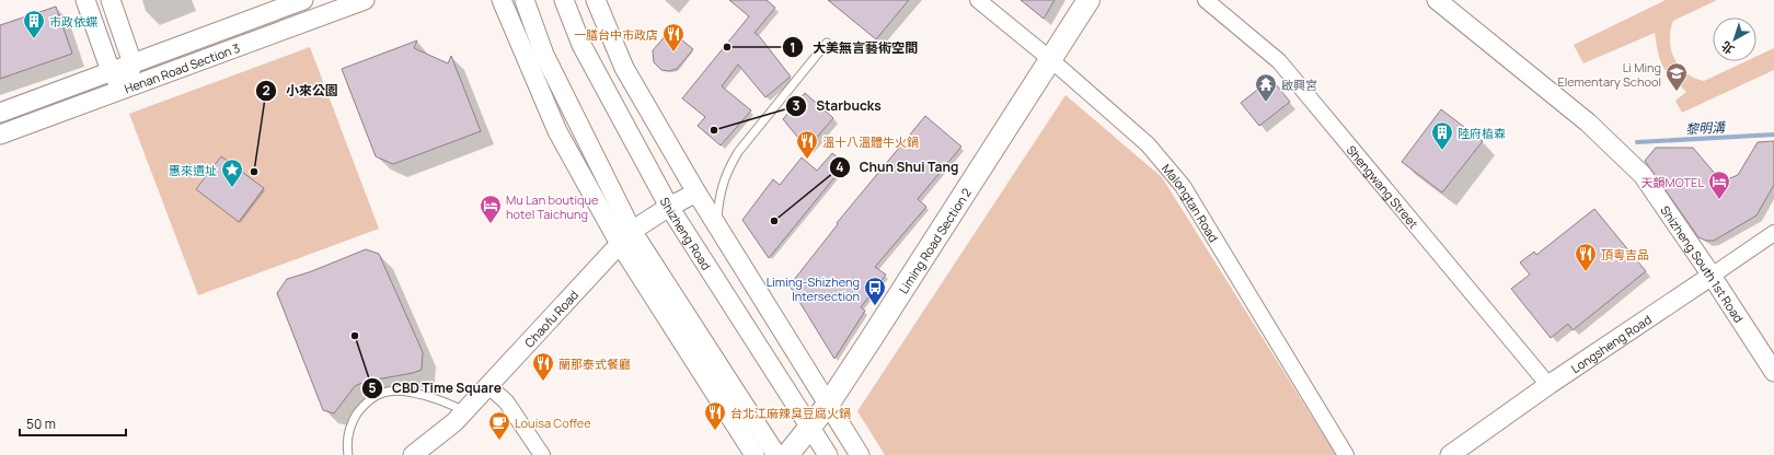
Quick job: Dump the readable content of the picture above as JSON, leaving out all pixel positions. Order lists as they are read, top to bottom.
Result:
{
  "streets": {
    "main road": ["Liming Road Section 2"],
    "street": [
      "Henan Road Section 3",
      "Shengwang Street",
      "Malongtan Road",
      "Shizheng Road",
      "Shizheng South 1st Road",
      "Chaofu Road",
      "Longsheng Road"
    ]
  },
  "crossings": [
    ["Shengwang Street", "Longsheng Road"],
    ["Malongtan Road", "Liming Road Section 2"],
    ["Shizheng Road", "Liming Road Section 2"],
    ["Shizheng Road", "Chaofu Road"],
    ["Shizheng South 1st Road", "Longsheng Road"]
  ],
  "water": ["黎明溝"],
  "places": {
    "building": ["市政依蝶", "陸府植森"],
    "other": [
      "大美無言藝術空間",
      "Starbucks",
      "小來公園",
      "Chun Shui Tang",
      "CBD Time Square"
    ],
    "restaurant": [
      "一膳台中市政店",
      "溫十八溫體牛火鍋",
      "頂粵吉品",
      "蘭那泰式餐廳",
      "台北江麻辣臭豆腐火鍋"
    ],
    "school or university": ["Li Ming Elementary School"],
    "temple": ["啟興宮"],
    "place": ["惠來遺址"],
    "hotel": ["天韻MOTEL", "Mu Lan boutique hotel Taichung"],
    "bus stop": ["Liming-Shizheng Intersection"],
    "cafe": ["Louisa Coffee"]
  },
  "scale_bar": "50 m",
  "north": "bottom left"
}
